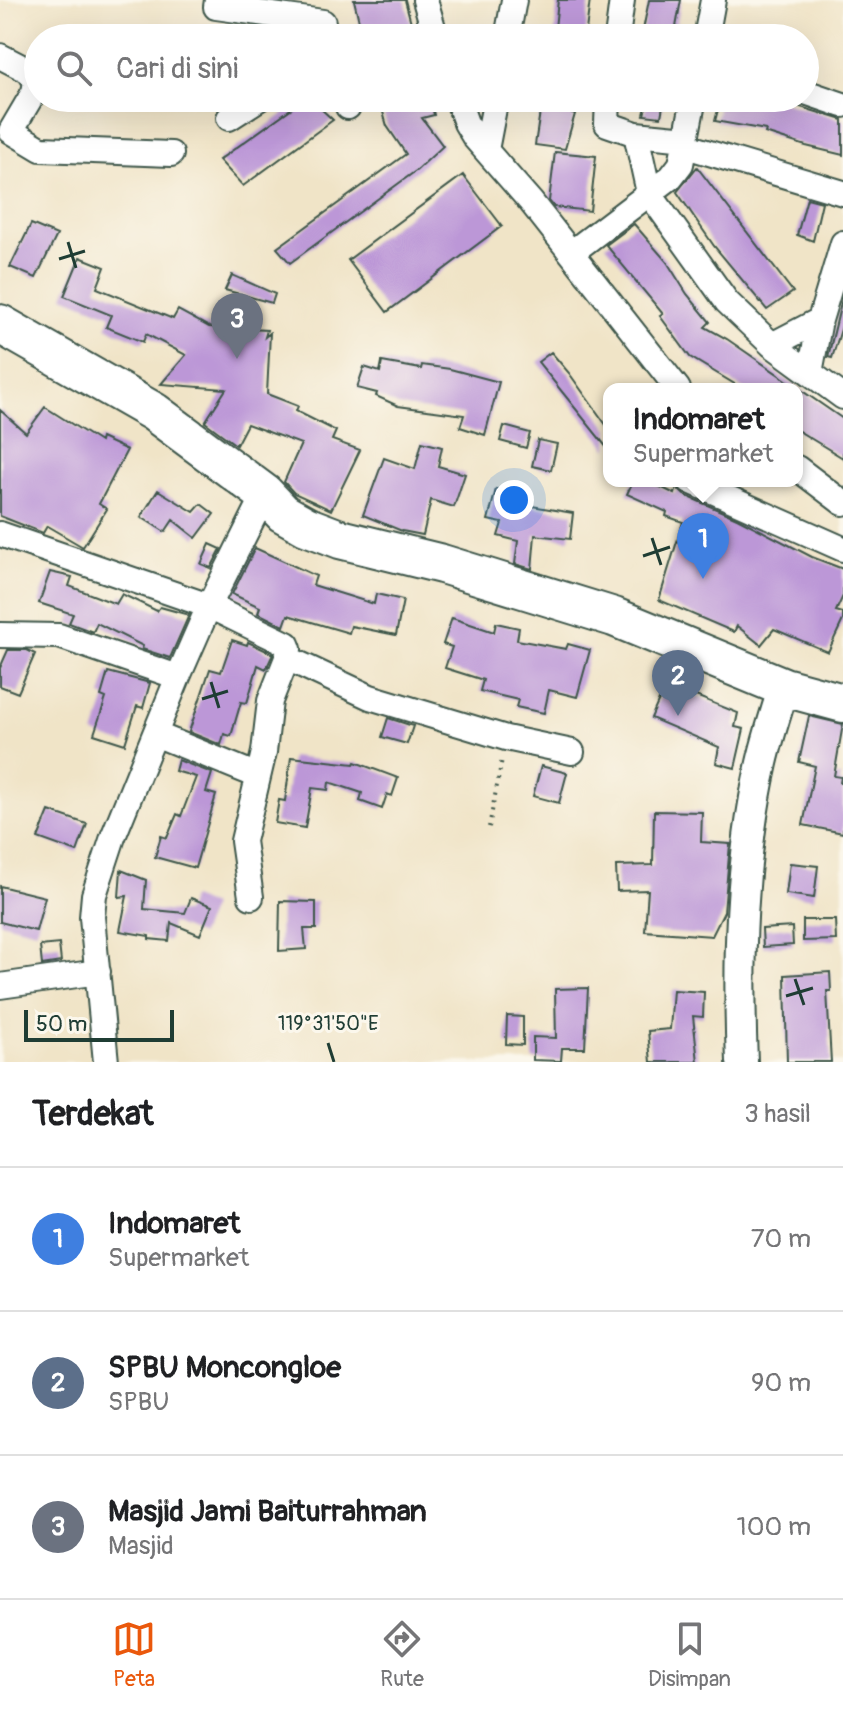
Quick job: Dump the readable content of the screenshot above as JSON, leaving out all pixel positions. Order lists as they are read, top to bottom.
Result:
{
  "scale_bar": "50 m",
  "page": {
    "search": "Cari di sini",
    "pins": ["3", "1", "2"],
    "popup": ["Indomaret", "Supermarket"],
    "scale": "50 m",
    "heading": ["Terdekat", "3 hasil"],
    "list": [
      {
        "mark": "1",
        "name": "Indomaret",
        "note": "Supermarket",
        "value": "70 m"
      },
      {
        "mark": "2",
        "name": "SPBU Moncongloe",
        "note": "SPBU",
        "value": "90 m"
      },
      {
        "mark": "3",
        "name": "Masjid Jami Baiturrahman",
        "note": "Masjid",
        "value": "100 m"
      }
    ],
    "nav": ["Peta", "Rute", "Disimpan"]
  },
  "coordinates": ["119°31'50\"E"]
}
